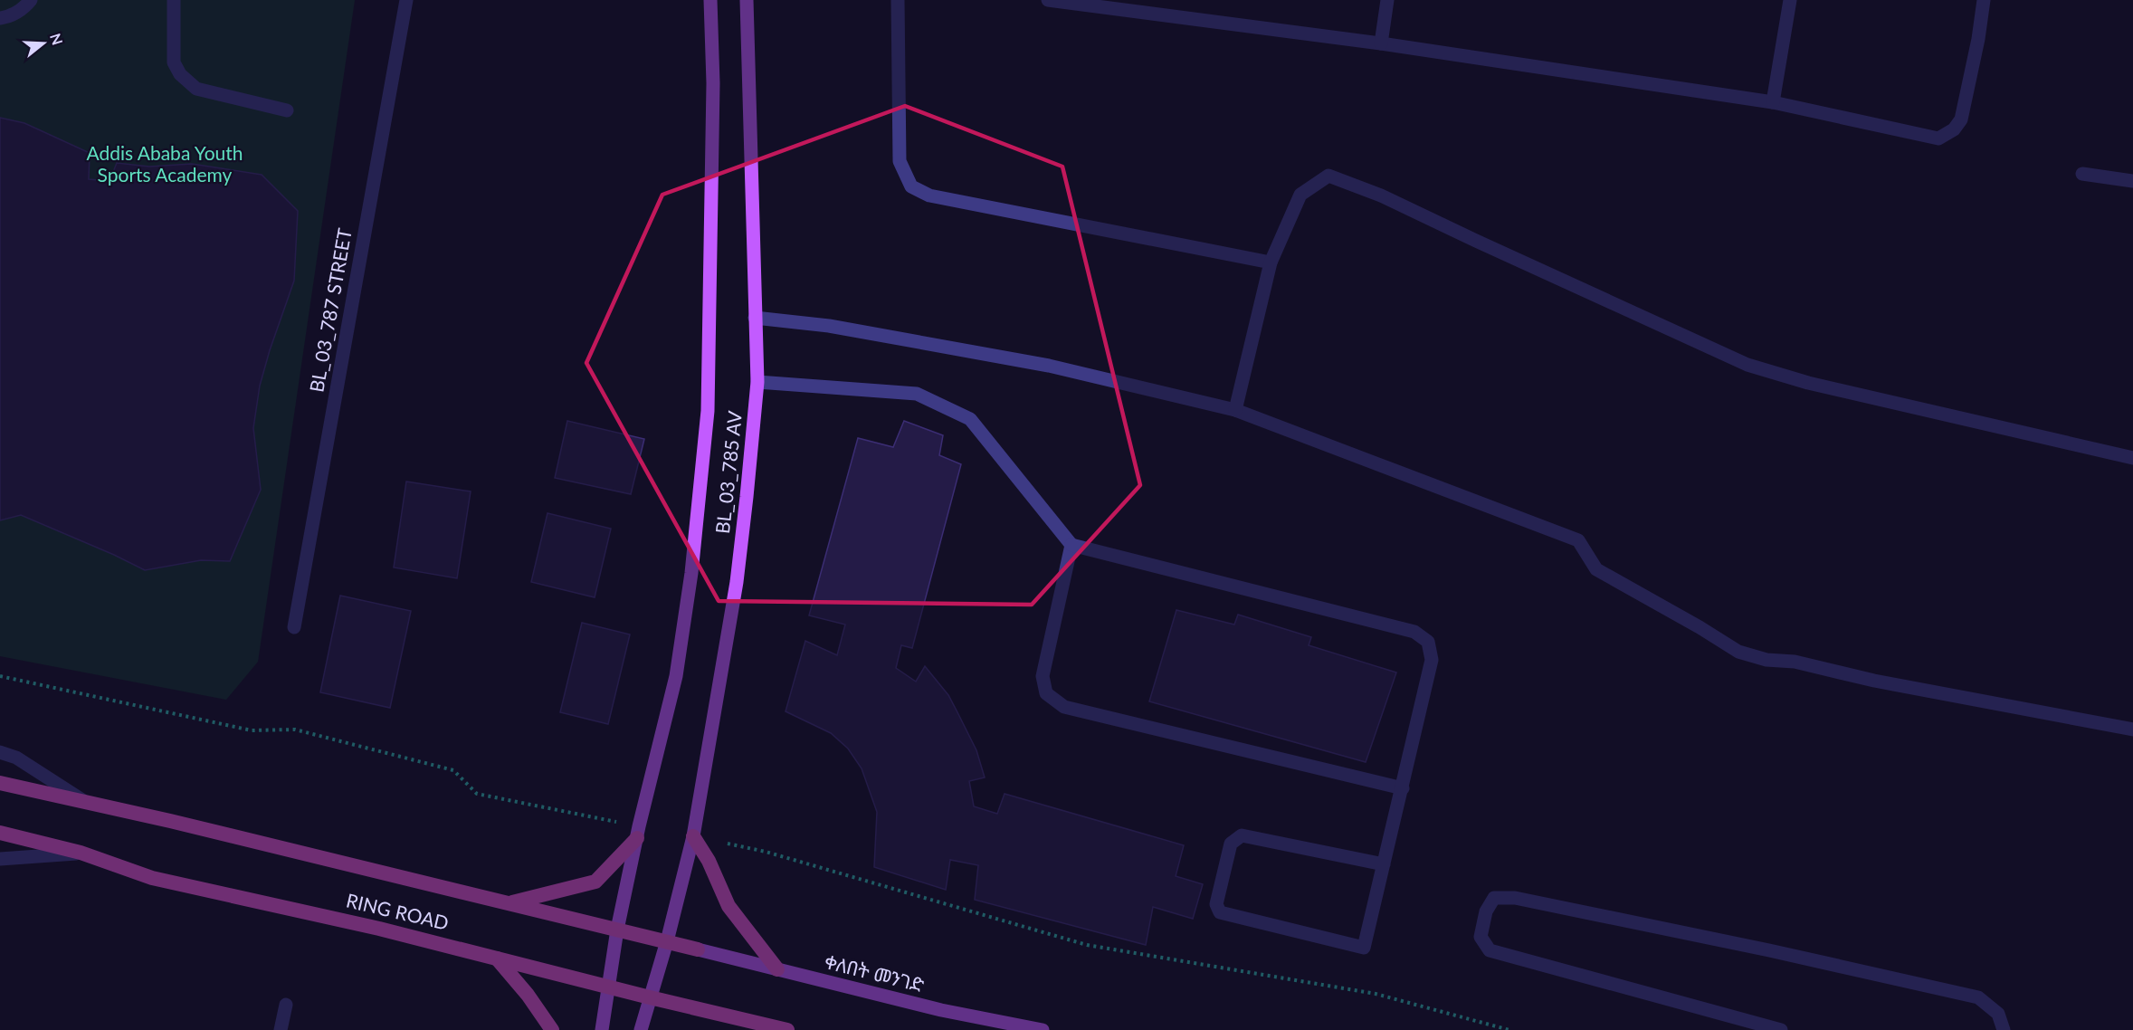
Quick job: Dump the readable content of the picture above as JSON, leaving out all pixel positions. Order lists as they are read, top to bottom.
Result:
{
  "streets": {
    "highway": ["RING ROAD"],
    "main road": ["BL_03_785 AV", "ቀለበት መንገድ"],
    "street": ["BL_03_787 STREET"]
  },
  "crossings": [
    ["BL_03_785 AV", "RING ROAD"],
    ["RING ROAD", "ቀለበት መንገድ"]
  ],
  "parks": ["Addis Ababa Youth Sports Academy"],
  "north": "right"
}
